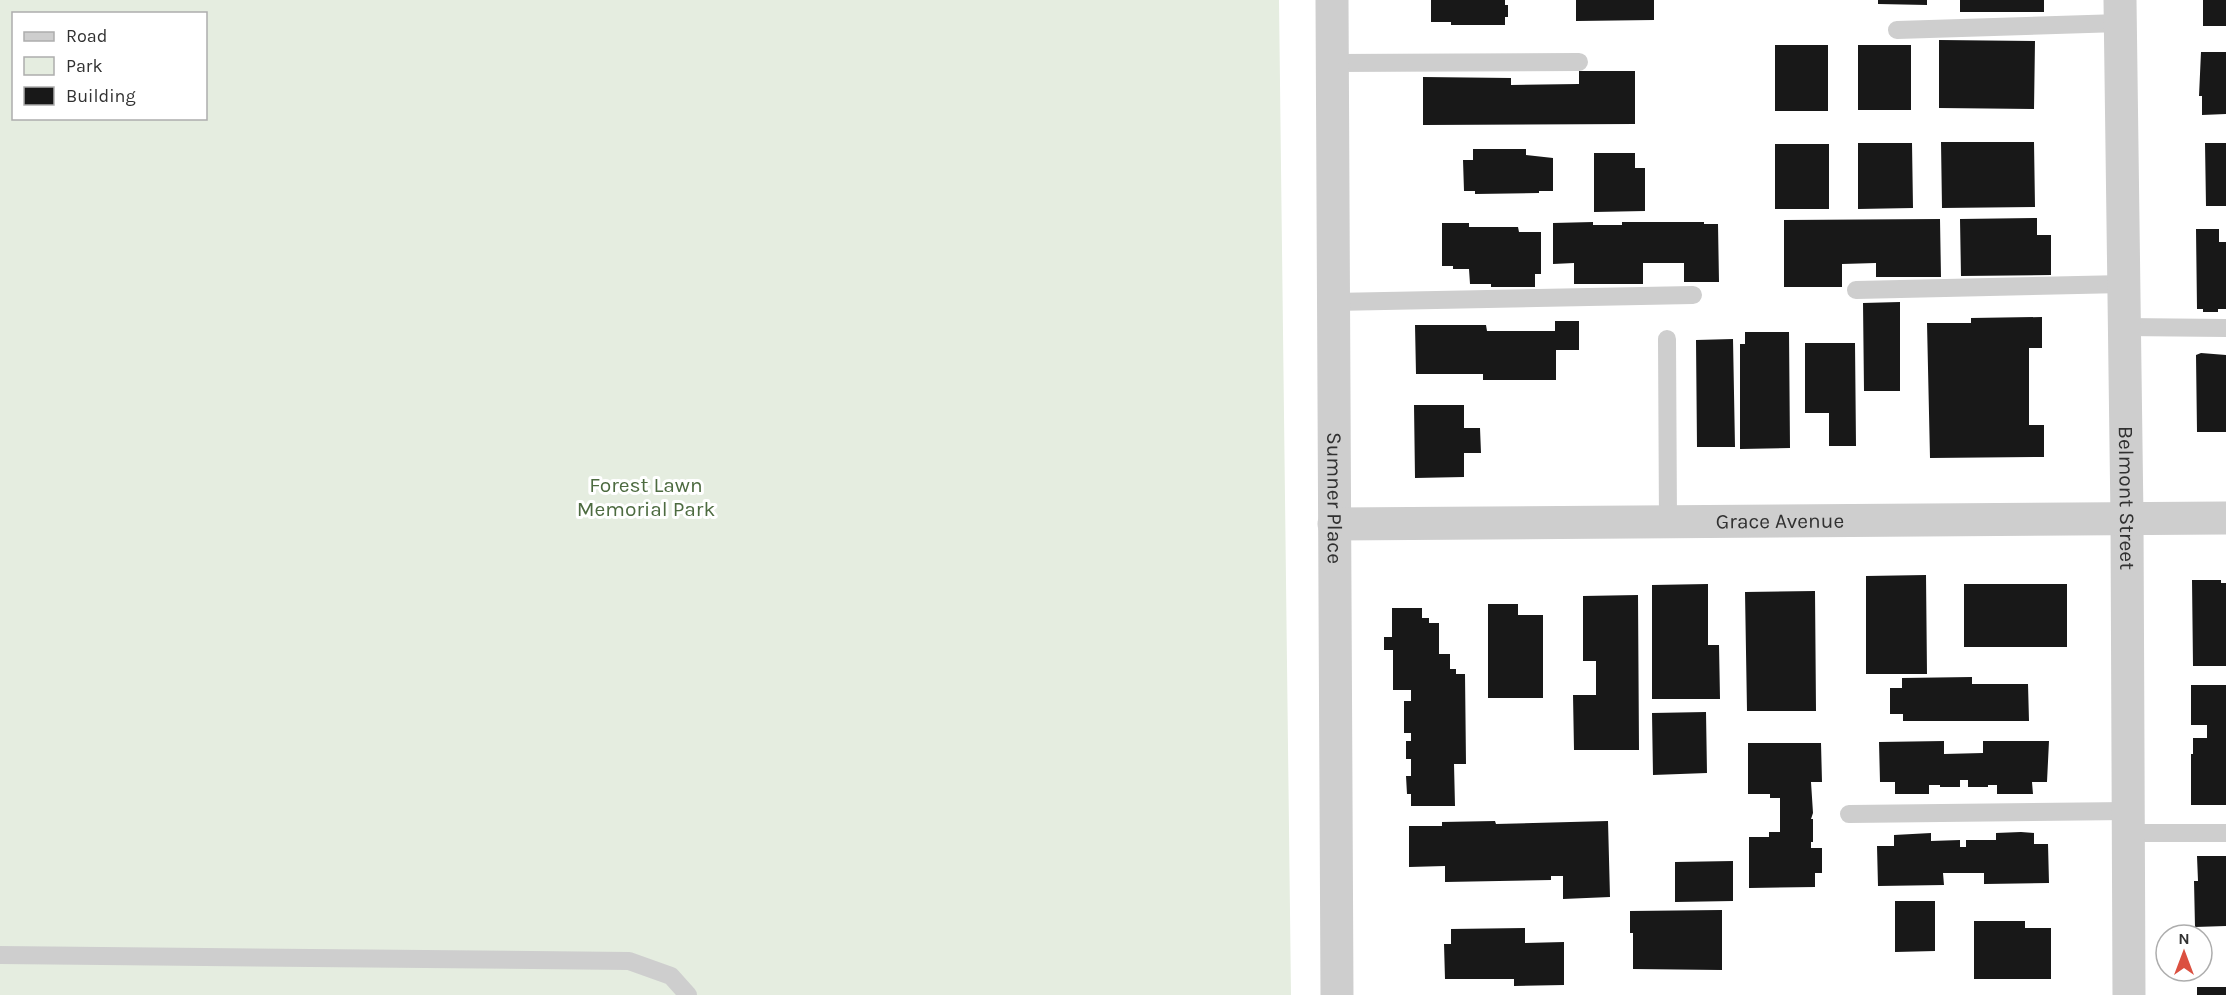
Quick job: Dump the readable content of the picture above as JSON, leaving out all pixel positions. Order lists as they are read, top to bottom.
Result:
{
  "streets": {
    "street": ["Belmont Street", "Sumner Place", "Grace Avenue"]
  },
  "crossings": [
    ["Belmont Street", "Grace Avenue"],
    ["Sumner Place", "Grace Avenue"]
  ],
  "parks": ["Forest Lawn Memorial Park"],
  "legend": ["Road", "Park", "Building"],
  "north": "top"
}
